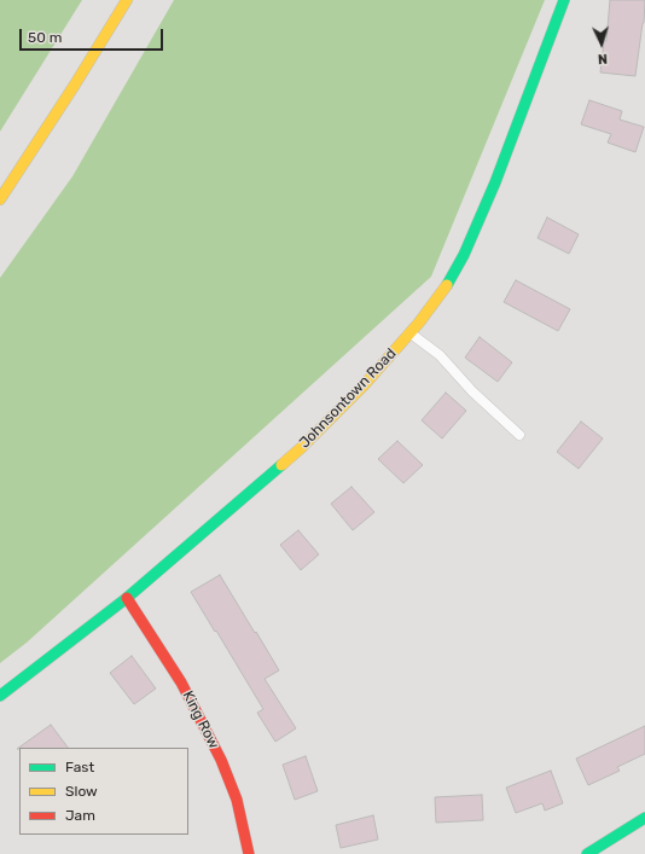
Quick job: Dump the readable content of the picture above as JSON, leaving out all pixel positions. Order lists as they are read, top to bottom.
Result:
{
  "streets": {
    "street": ["Johnsontown Road", "King Row"]
  },
  "crossings": [
    ["Johnsontown Road", "King Row"]
  ],
  "legend": ["Fast", "Slow", "Jam"],
  "scale_bar": "50 m",
  "north": "bottom"
}
